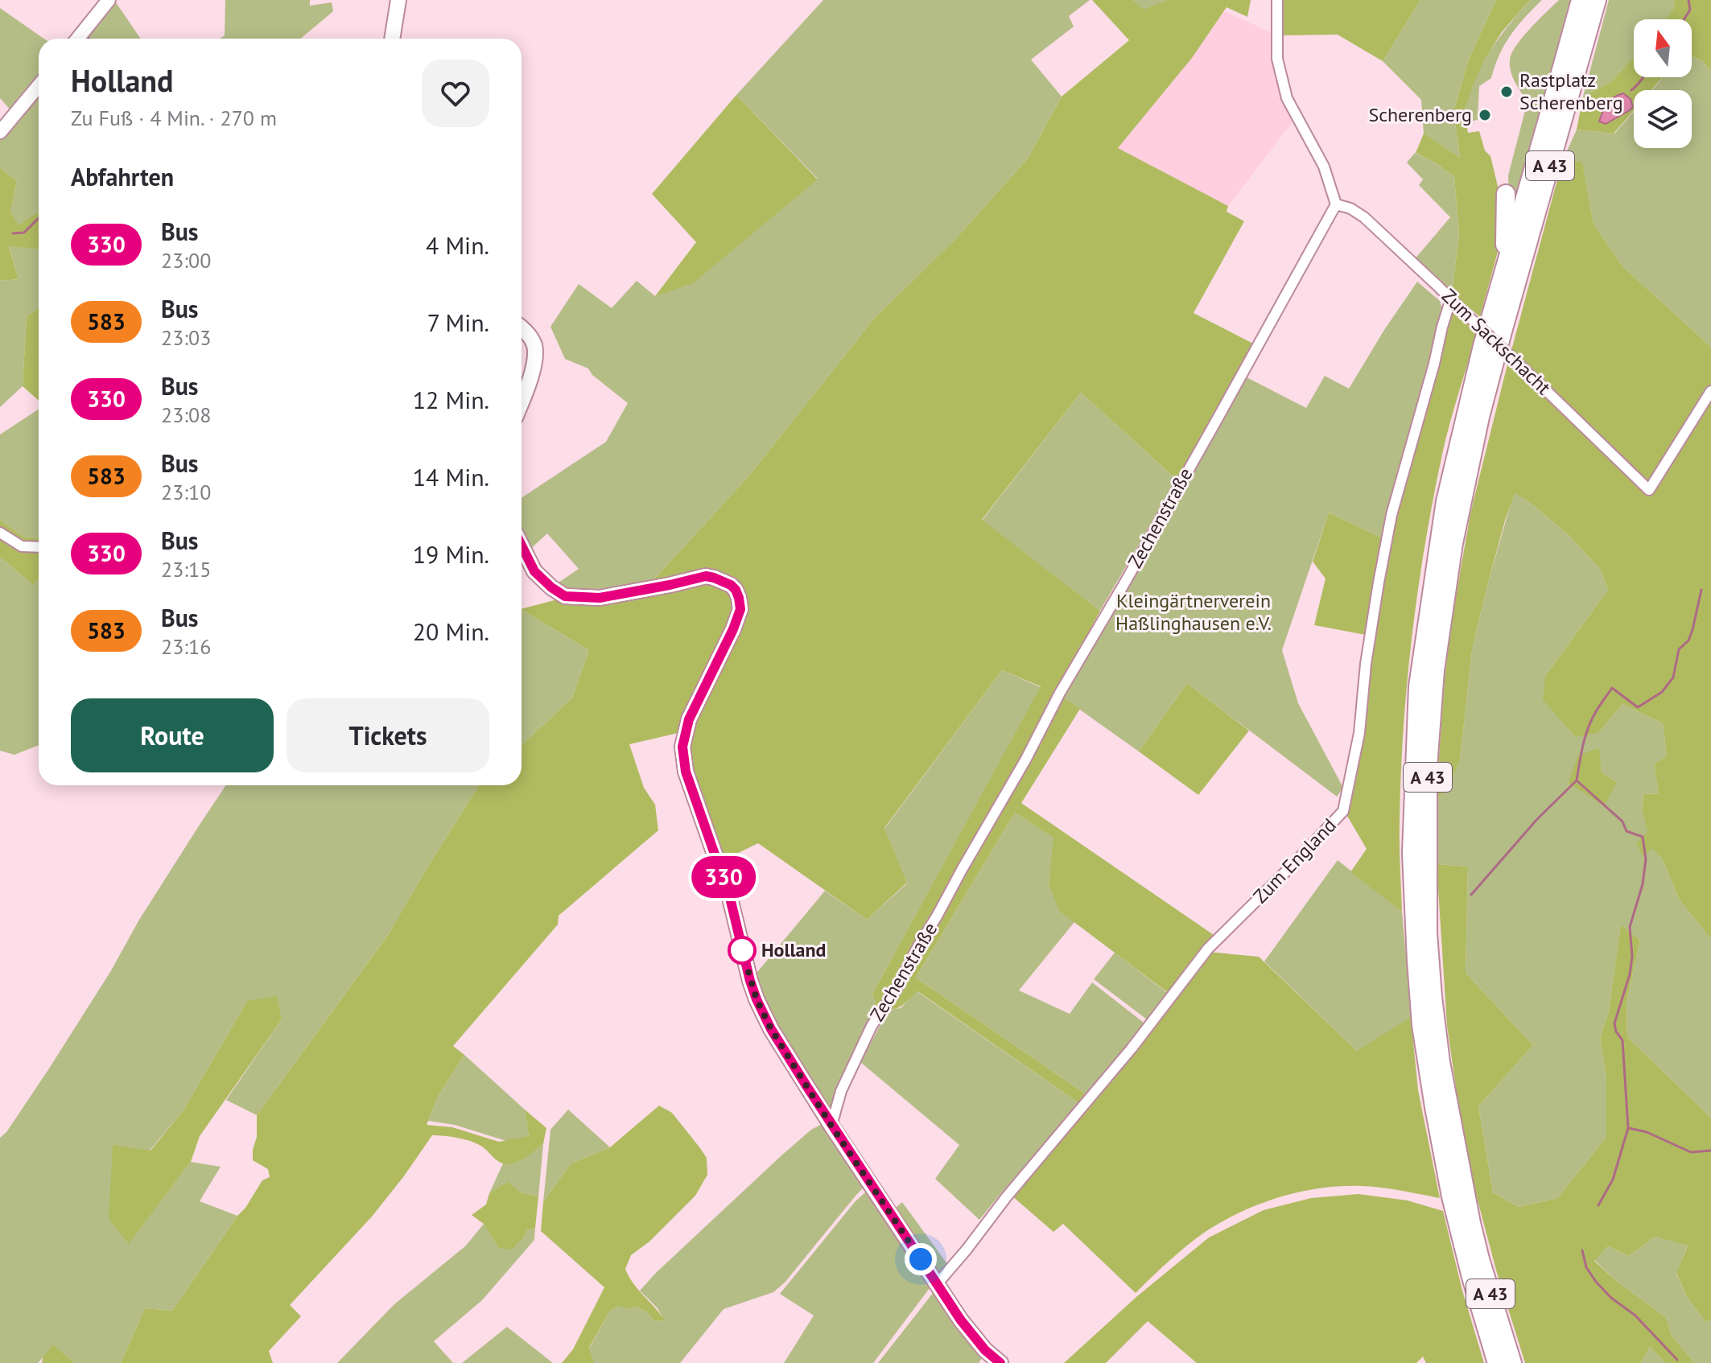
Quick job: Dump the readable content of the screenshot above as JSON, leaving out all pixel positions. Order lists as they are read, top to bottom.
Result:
{
  "streets": {
    "highway": ["A 43"],
    "street": ["Zum Sackschacht", "Zechenstraße", "Zum England"]
  },
  "crossings": [
    ["Zum Sackschacht", "Zechenstraße"],
    ["Zum Sackschacht", "Zum England"]
  ],
  "parks": ["Kleingärtnerverein Haßlinghausen e.V."],
  "places": ["Rastplatz Scherenberg", "Scherenberg", "Holland"],
  "lines": ["bus line 330"],
  "north": "top",
  "page": {
    "on_map": "330",
    "heading": [
      ["Holland", "Zu Fuß · 4 Min. · 270 m"],
      "Abfahrten"
    ],
    "list": [
      {
        "mark": "330",
        "name": "Bus",
        "note": "23:00",
        "value": "4 Min."
      },
      {
        "mark": "583",
        "name": "Bus",
        "note": "23:03",
        "value": "7 Min."
      },
      {
        "mark": "330",
        "name": "Bus",
        "note": "23:08",
        "value": "12 Min."
      },
      {
        "mark": "583",
        "name": "Bus",
        "note": "23:10",
        "value": "14 Min."
      },
      {
        "mark": "330",
        "name": "Bus",
        "note": "23:15",
        "value": "19 Min."
      },
      {
        "mark": "583",
        "name": "Bus",
        "note": "23:16",
        "value": "20 Min."
      }
    ],
    "buttons": ["Route", "Tickets"]
  }
}
